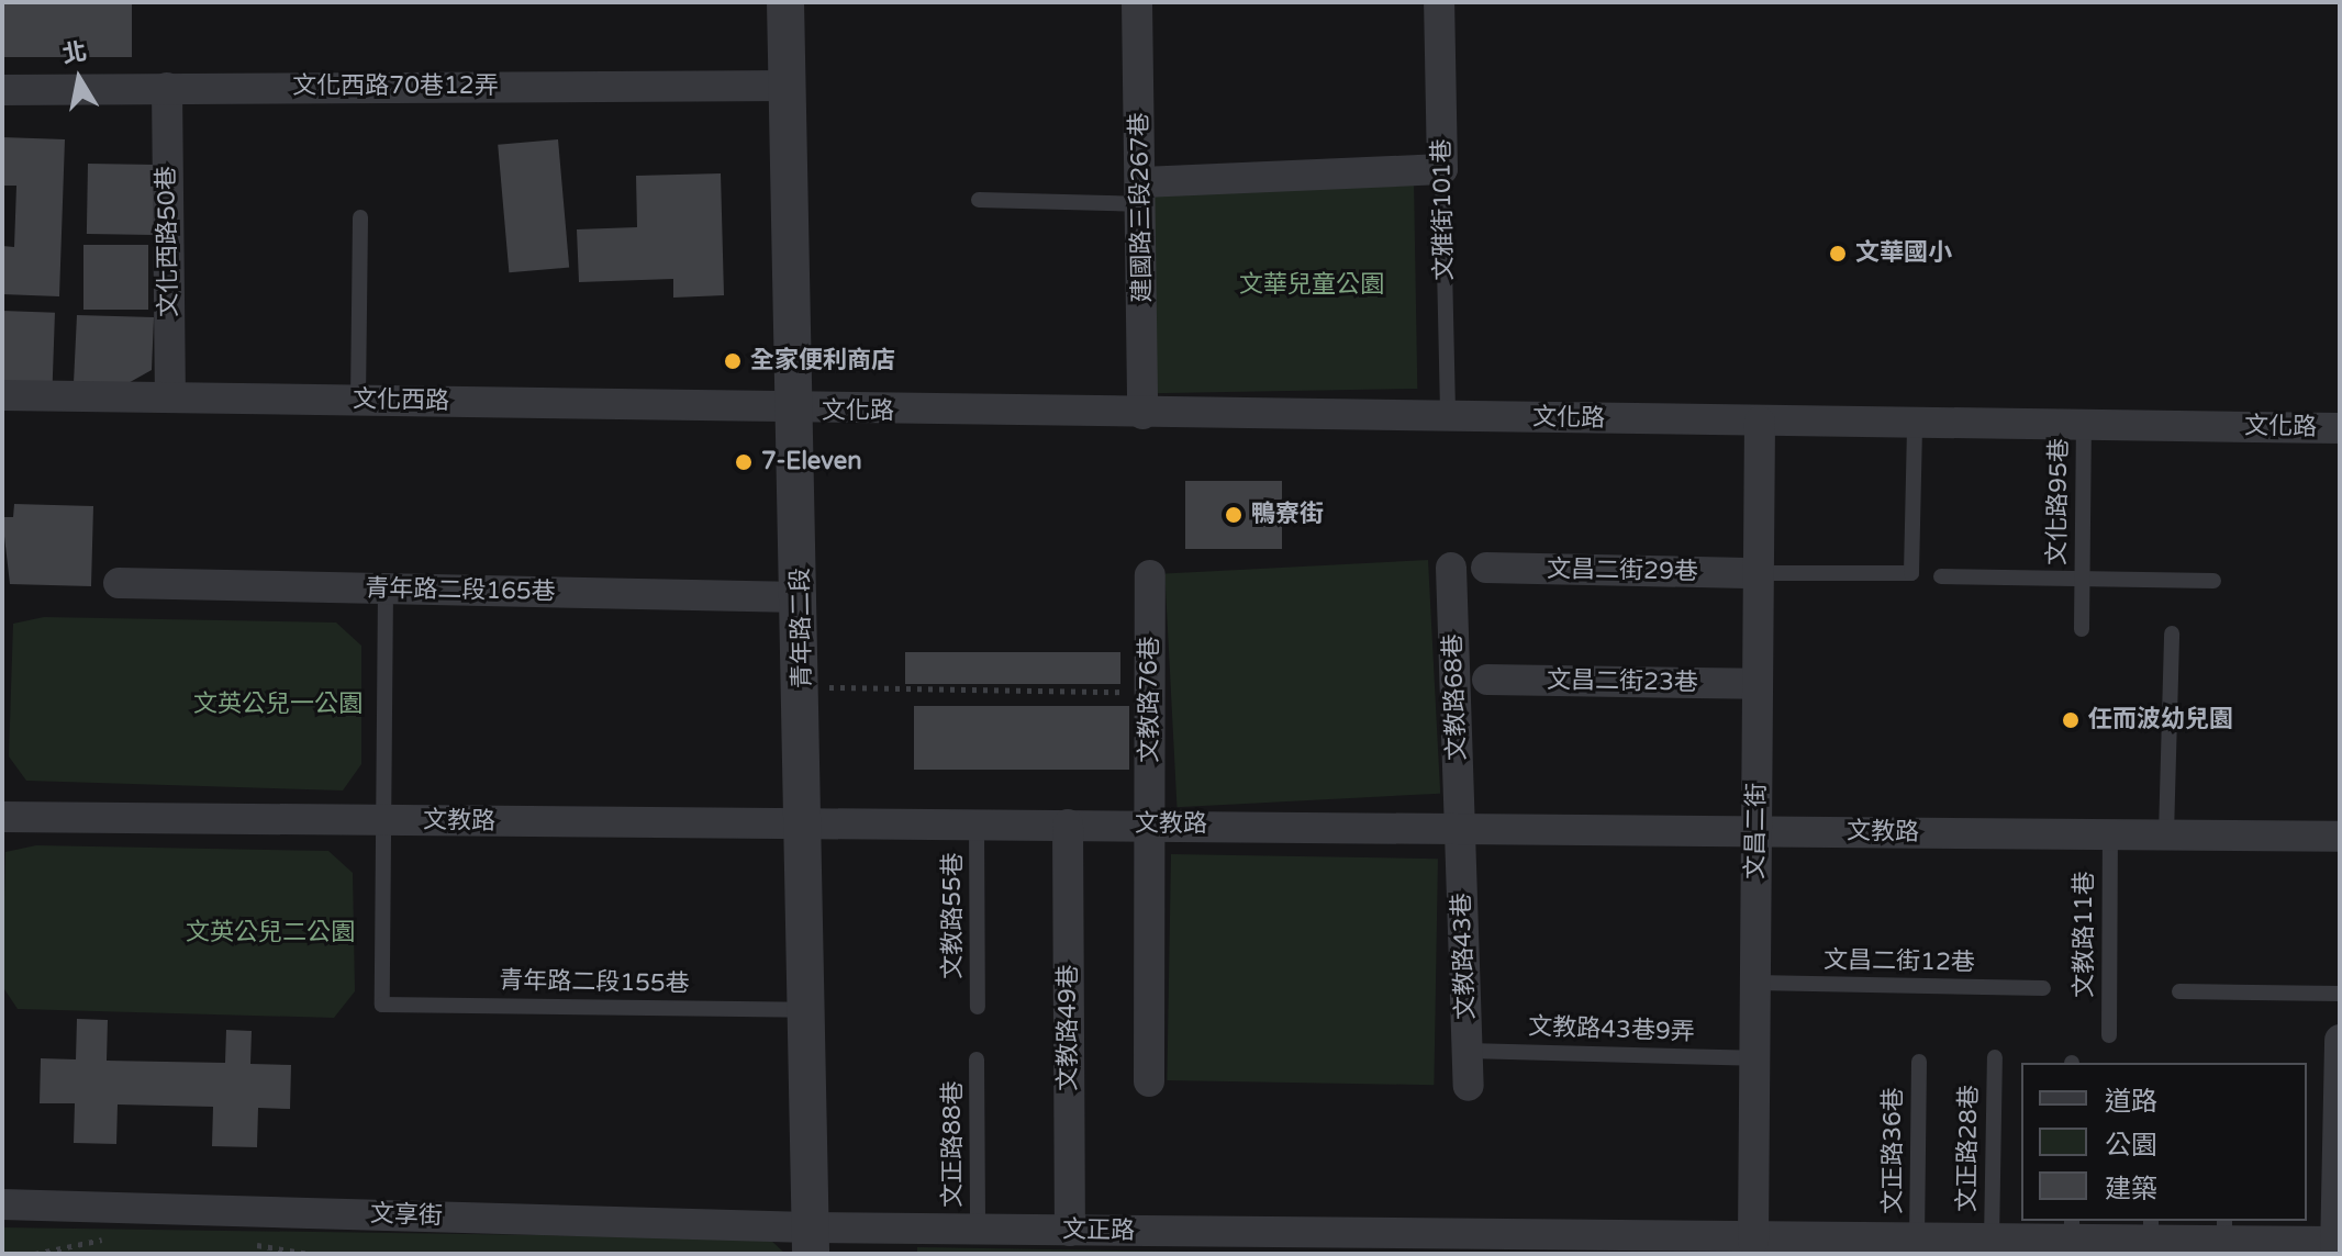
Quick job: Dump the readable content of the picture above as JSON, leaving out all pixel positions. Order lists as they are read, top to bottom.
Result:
{
  "streets": {
    "street": [
      "文化西路70巷12弄",
      "建國路三段267巷",
      "文雅街101巷",
      "文化西路50巷",
      "文化西路",
      "文化路",
      "文昌二街29巷",
      "青年路二段165巷",
      "青年路二段",
      "文昌二街23巷",
      "文教路68巷",
      "文教路76巷",
      "文教路",
      "文昌二街",
      "文教路43巷",
      "文教路49巷",
      "文享街",
      "文正路"
    ],
    "lane": [
      "文化路95巷",
      "文教路55巷",
      "文教路11巷",
      "文昌二街12巷",
      "青年路二段155巷",
      "文教路43巷9弄",
      "文正路88巷",
      "文正路28巷",
      "文正路36巷"
    ]
  },
  "crossings": [
    ["文化西路70巷12弄", "文化西路50巷"],
    ["文化西路70巷12弄", "青年路二段"],
    ["建國路三段267巷", "文化路"],
    ["文雅街101巷", "文化路"],
    ["文化西路50巷", "文化西路"],
    ["文化西路", "文化路"],
    ["文化西路", "青年路二段"],
    ["文化路", "文化路95巷"],
    ["文化路", "青年路二段"],
    ["文化路", "文昌二街"],
    ["文昌二街29巷", "文昌二街"],
    ["青年路二段165巷", "青年路二段"],
    ["青年路二段", "文教路"],
    ["青年路二段", "青年路二段155巷"],
    ["青年路二段", "文享街"],
    ["青年路二段", "文正路"],
    ["文昌二街23巷", "文昌二街"],
    ["文教路68巷", "文教路"],
    ["文教路68巷", "文教路43巷"],
    ["文教路76巷", "文教路"],
    ["文教路", "文昌二街"],
    ["文教路", "文教路55巷"],
    ["文教路", "文教路11巷"],
    ["文教路", "文教路43巷"],
    ["文教路", "青年路二段155巷"],
    ["文教路", "文教路49巷"],
    ["文昌二街", "文昌二街12巷"],
    ["文昌二街", "文教路43巷9弄"],
    ["文昌二街", "文正路"],
    ["文教路43巷", "文教路43巷9弄"],
    ["文教路49巷", "文正路"],
    ["文正路88巷", "文正路"],
    ["文正路28巷", "文正路"],
    ["文正路36巷", "文正路"],
    ["文享街", "文正路"]
  ],
  "parks": ["文華兒童公園", "文英公兒一公園", "文英公兒二公園"],
  "places": [
    "文華國小",
    "全家便利商店",
    "7-Eleven",
    "鴨寮街",
    "任而波幼兒園"
  ],
  "legend": ["道路", "公園", "建築"],
  "north": "top"
}
